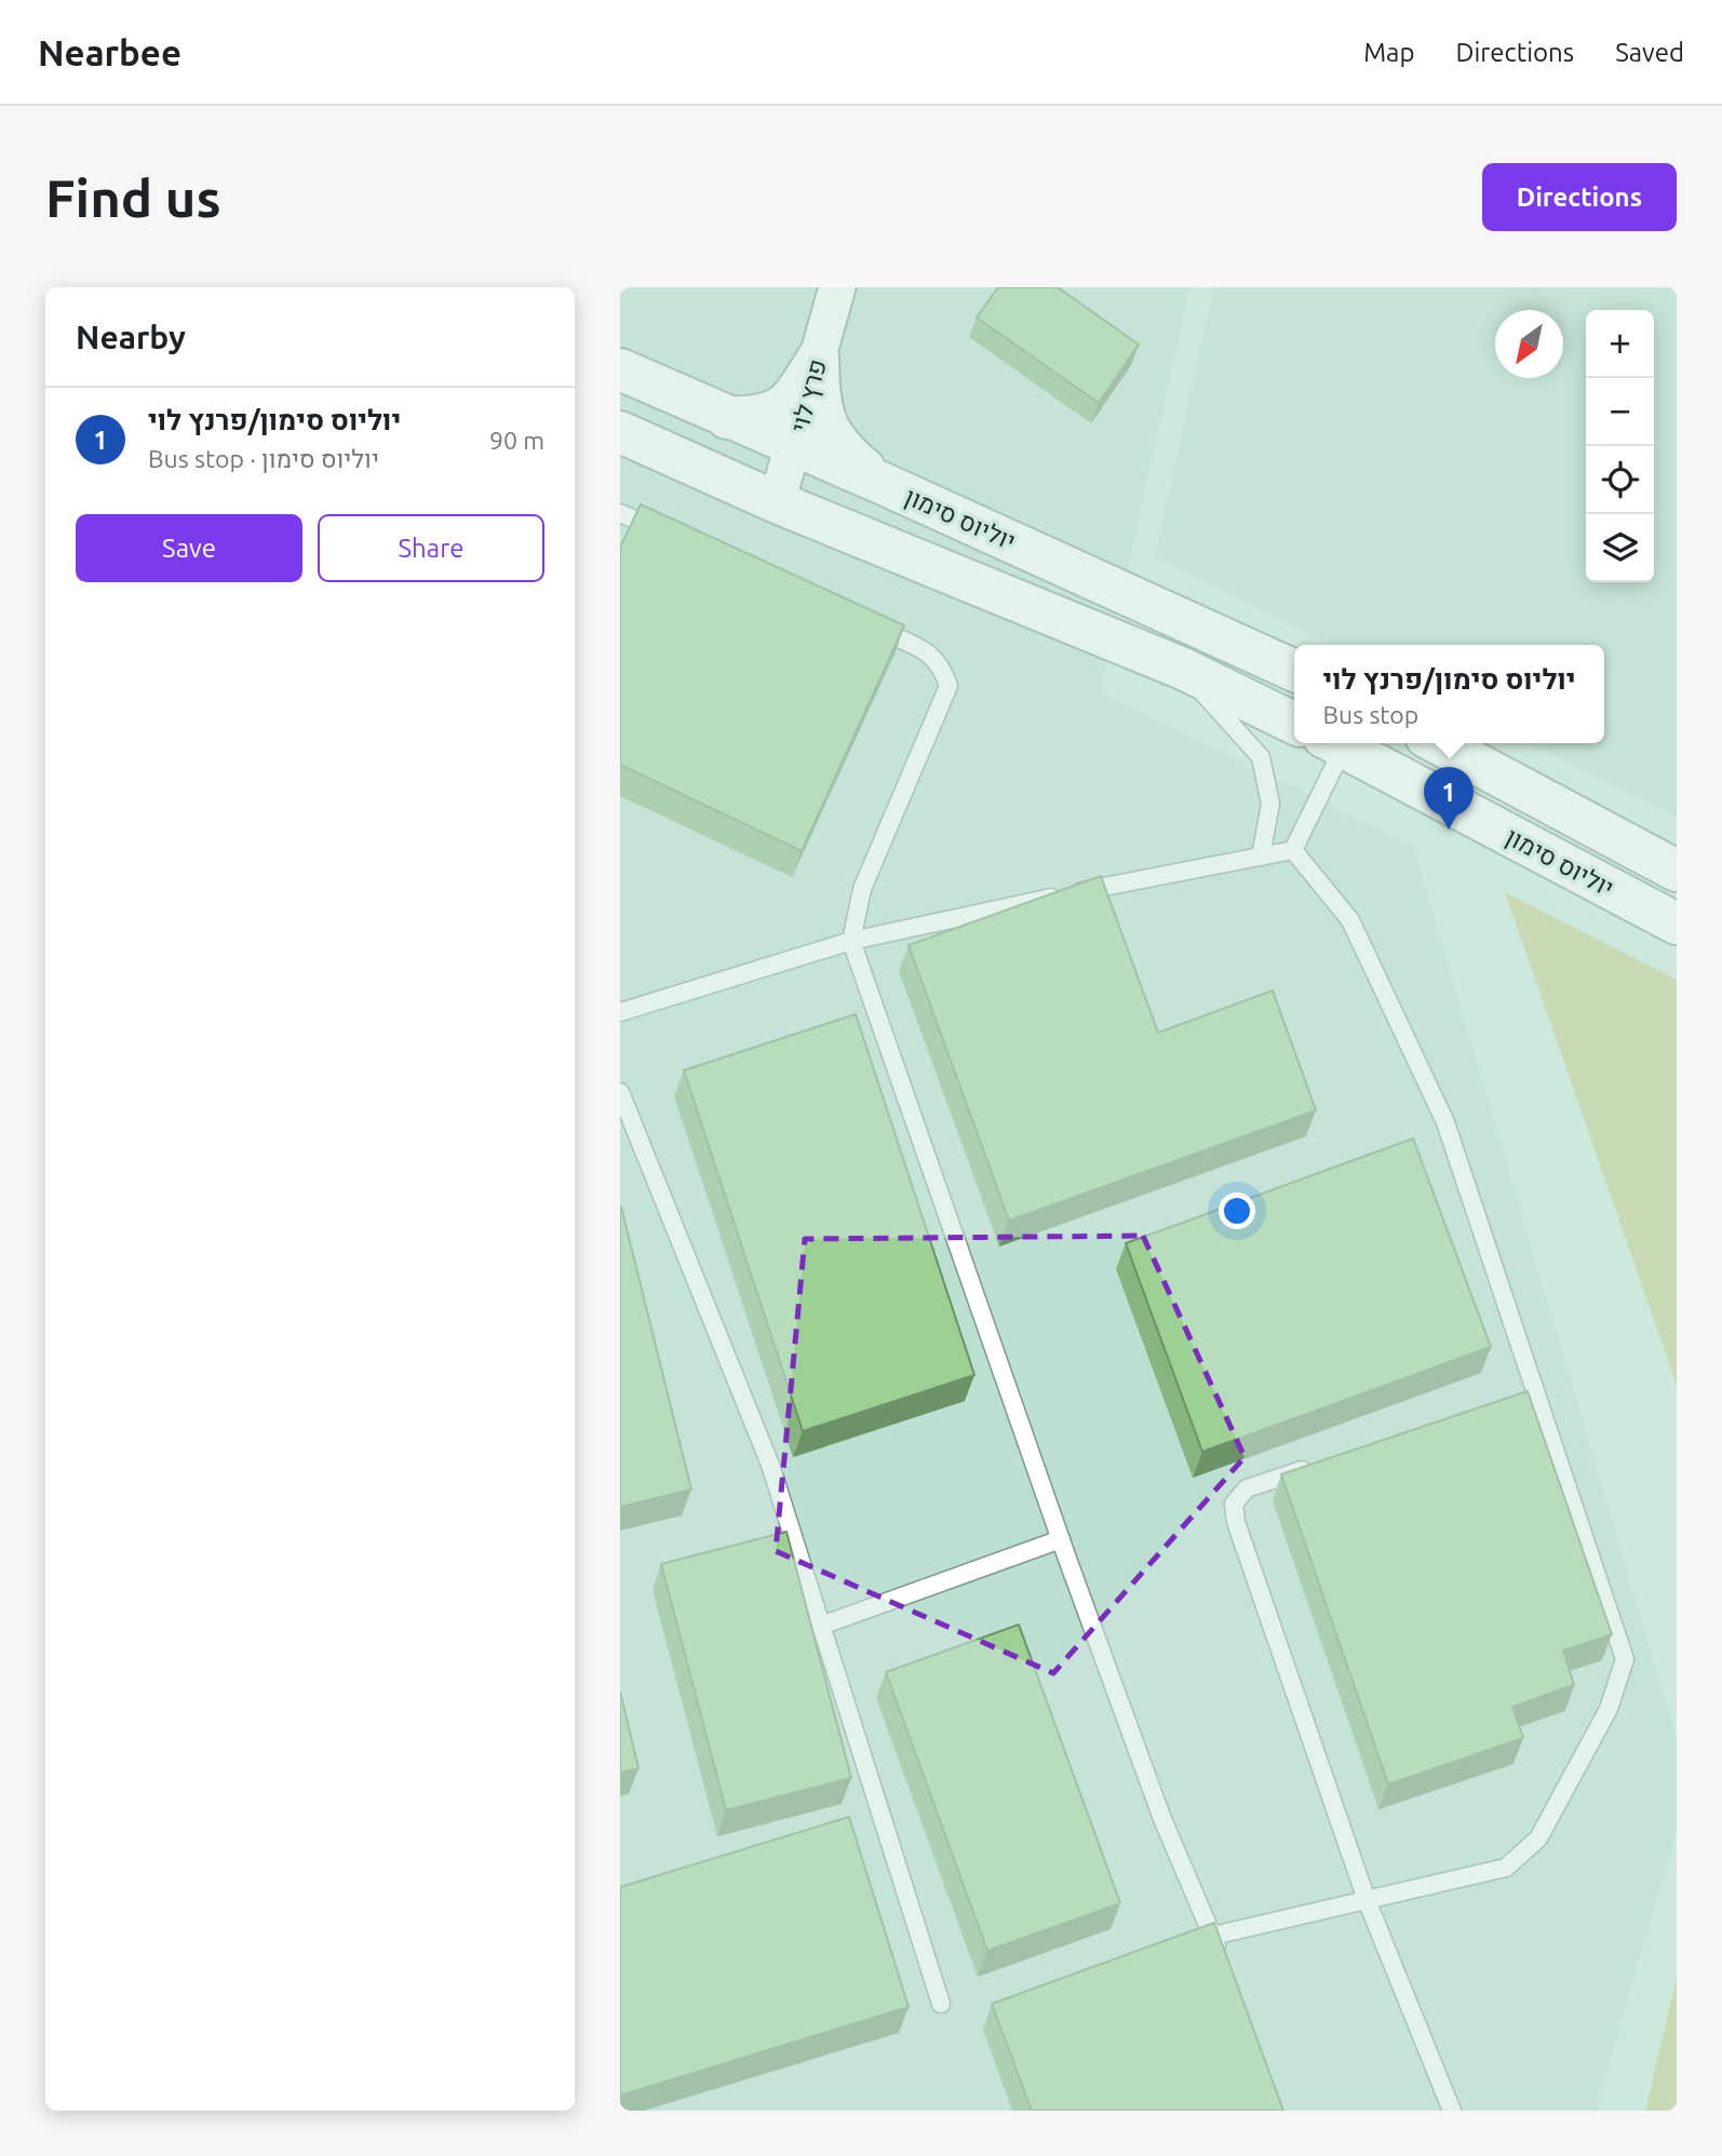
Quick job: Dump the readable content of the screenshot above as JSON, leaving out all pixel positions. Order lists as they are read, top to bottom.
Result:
{
  "streets": {
    "street": ["פרץ לוי", "יוליוס סימון"]
  },
  "crossings": [
    ["פרץ לוי", "יוליוס סימון"]
  ],
  "north": "bottom left",
  "page": {
    "header": "Nearbee",
    "nav": ["Map", "Directions", "Saved"],
    "buttons": [
      "Directions",
      ["Save", "Share"]
    ],
    "title": "Find us",
    "heading": "Nearby",
    "map_buttons": ["+", "−"],
    "list": [
      {
        "mark": "1",
        "name": "יוליוס סימון/פרנץ לוי",
        "note": "Bus stop · יוליוס סימון",
        "value": "90 m"
      }
    ],
    "popup": ["יוליוס סימון/פרנץ לוי", "Bus stop"],
    "pins": "1"
  }
}
